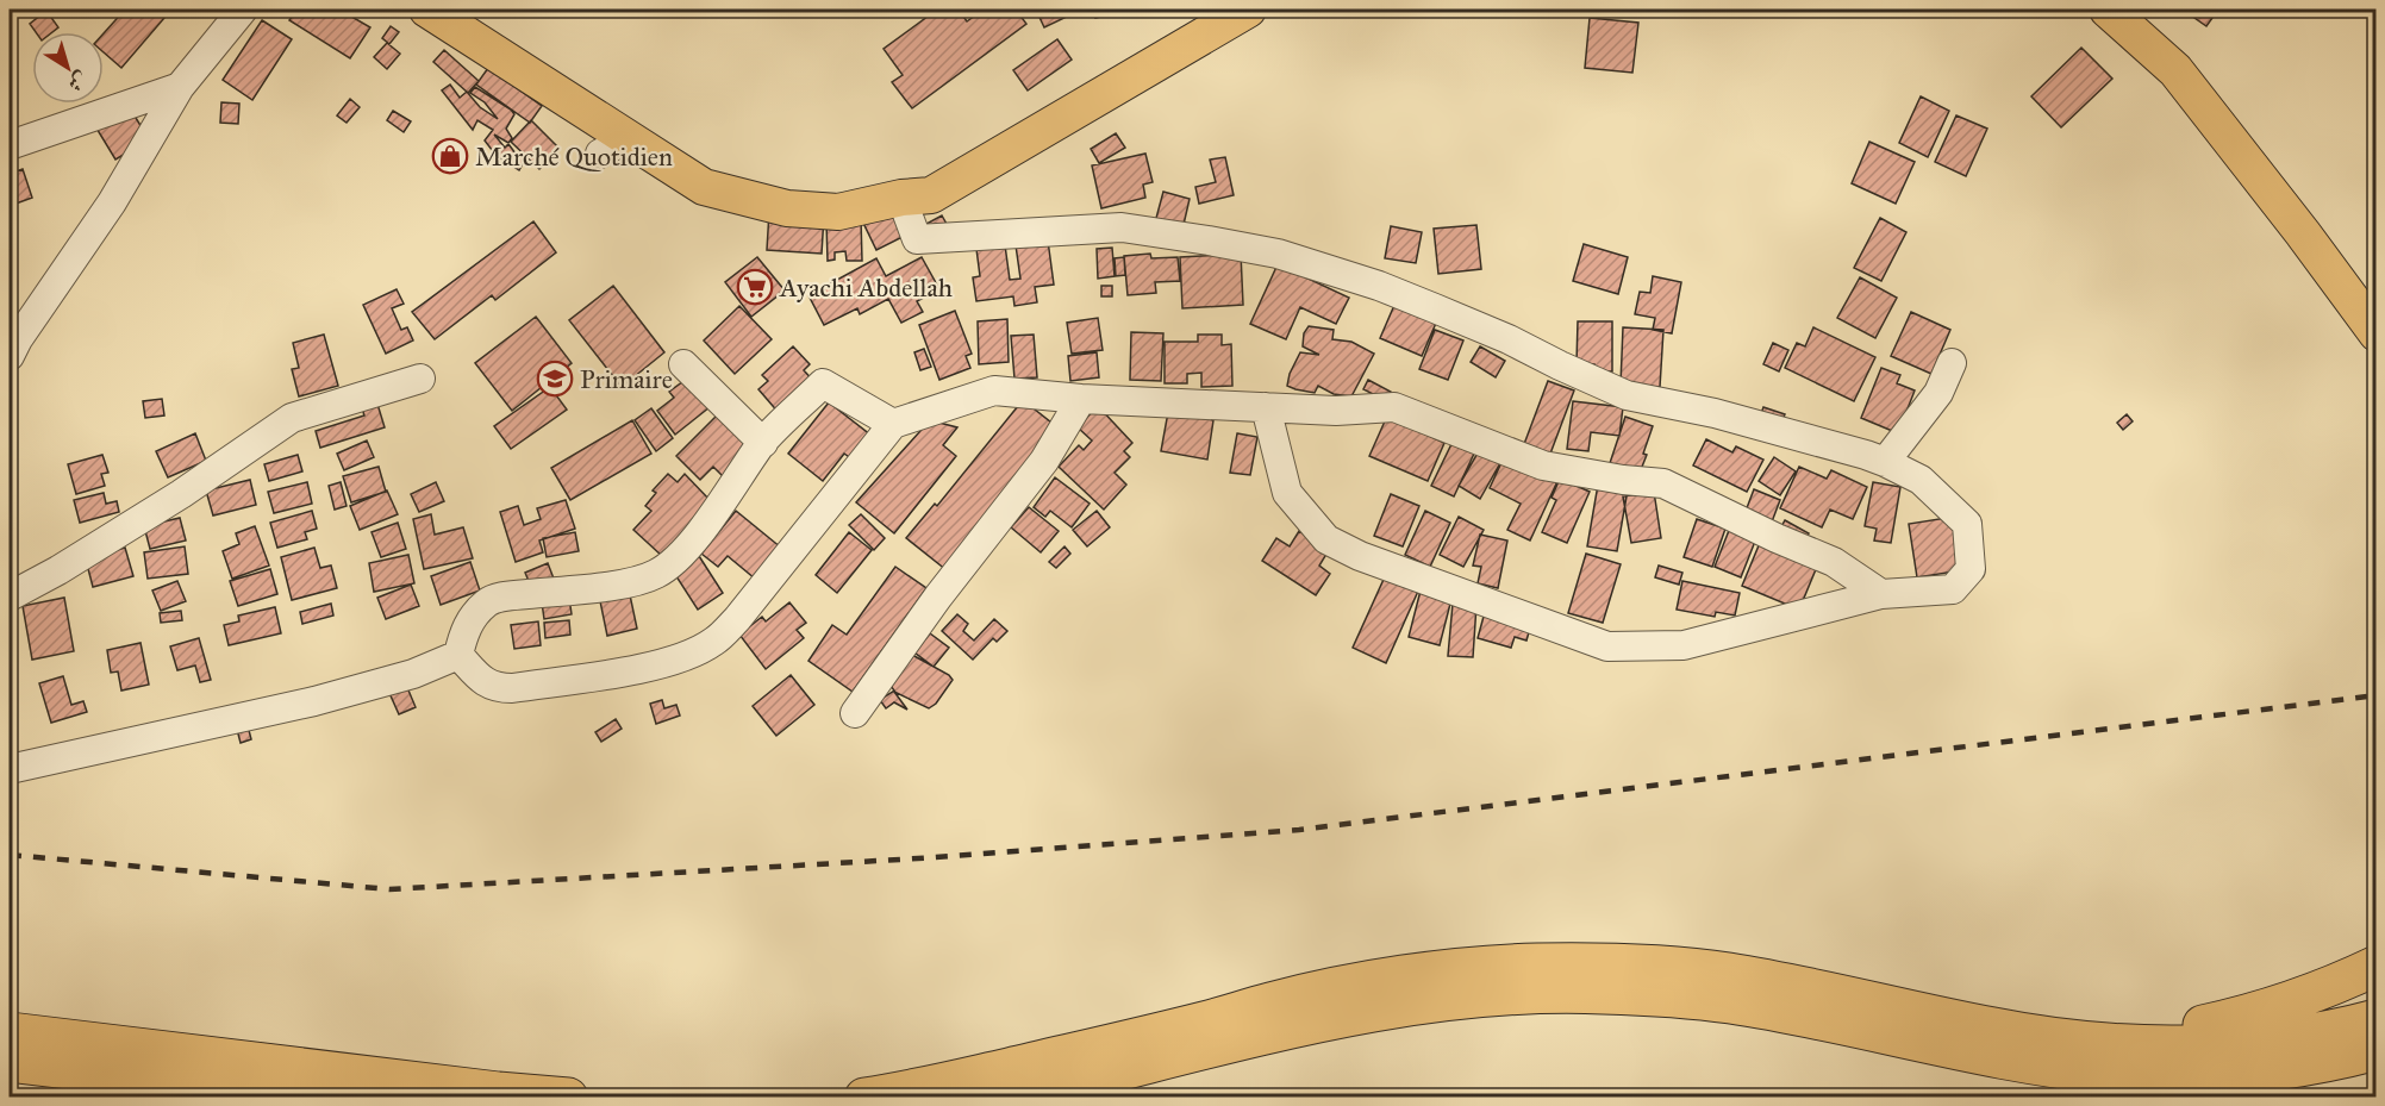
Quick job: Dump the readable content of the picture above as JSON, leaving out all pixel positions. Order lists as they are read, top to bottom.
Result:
{
  "places": {
    "shop": ["Marché Quotidien"],
    "supermarket": ["Ayachi Abdellah"],
    "school or university": ["Primaire"]
  },
  "north": "bottom right"
}
